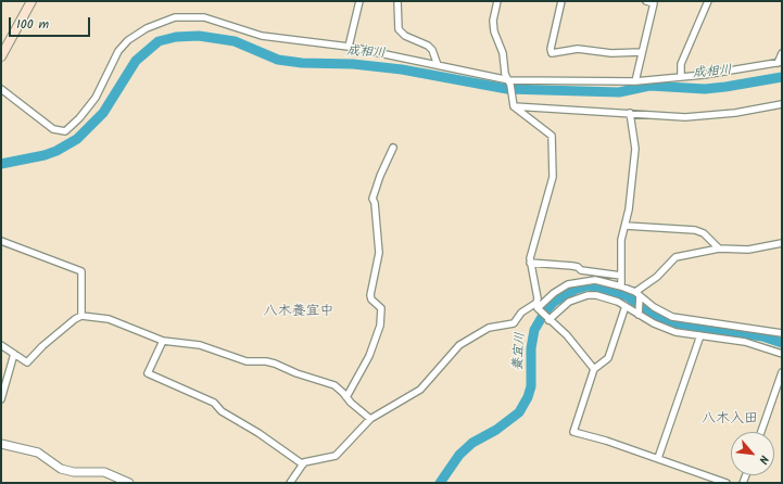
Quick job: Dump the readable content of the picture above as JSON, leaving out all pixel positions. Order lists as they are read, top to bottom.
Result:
{
  "districts": ["八木養宜中", "八木入田"],
  "water": ["成相川", "養宜川"],
  "scale_bar": "100 m",
  "north": "bottom right"
}
